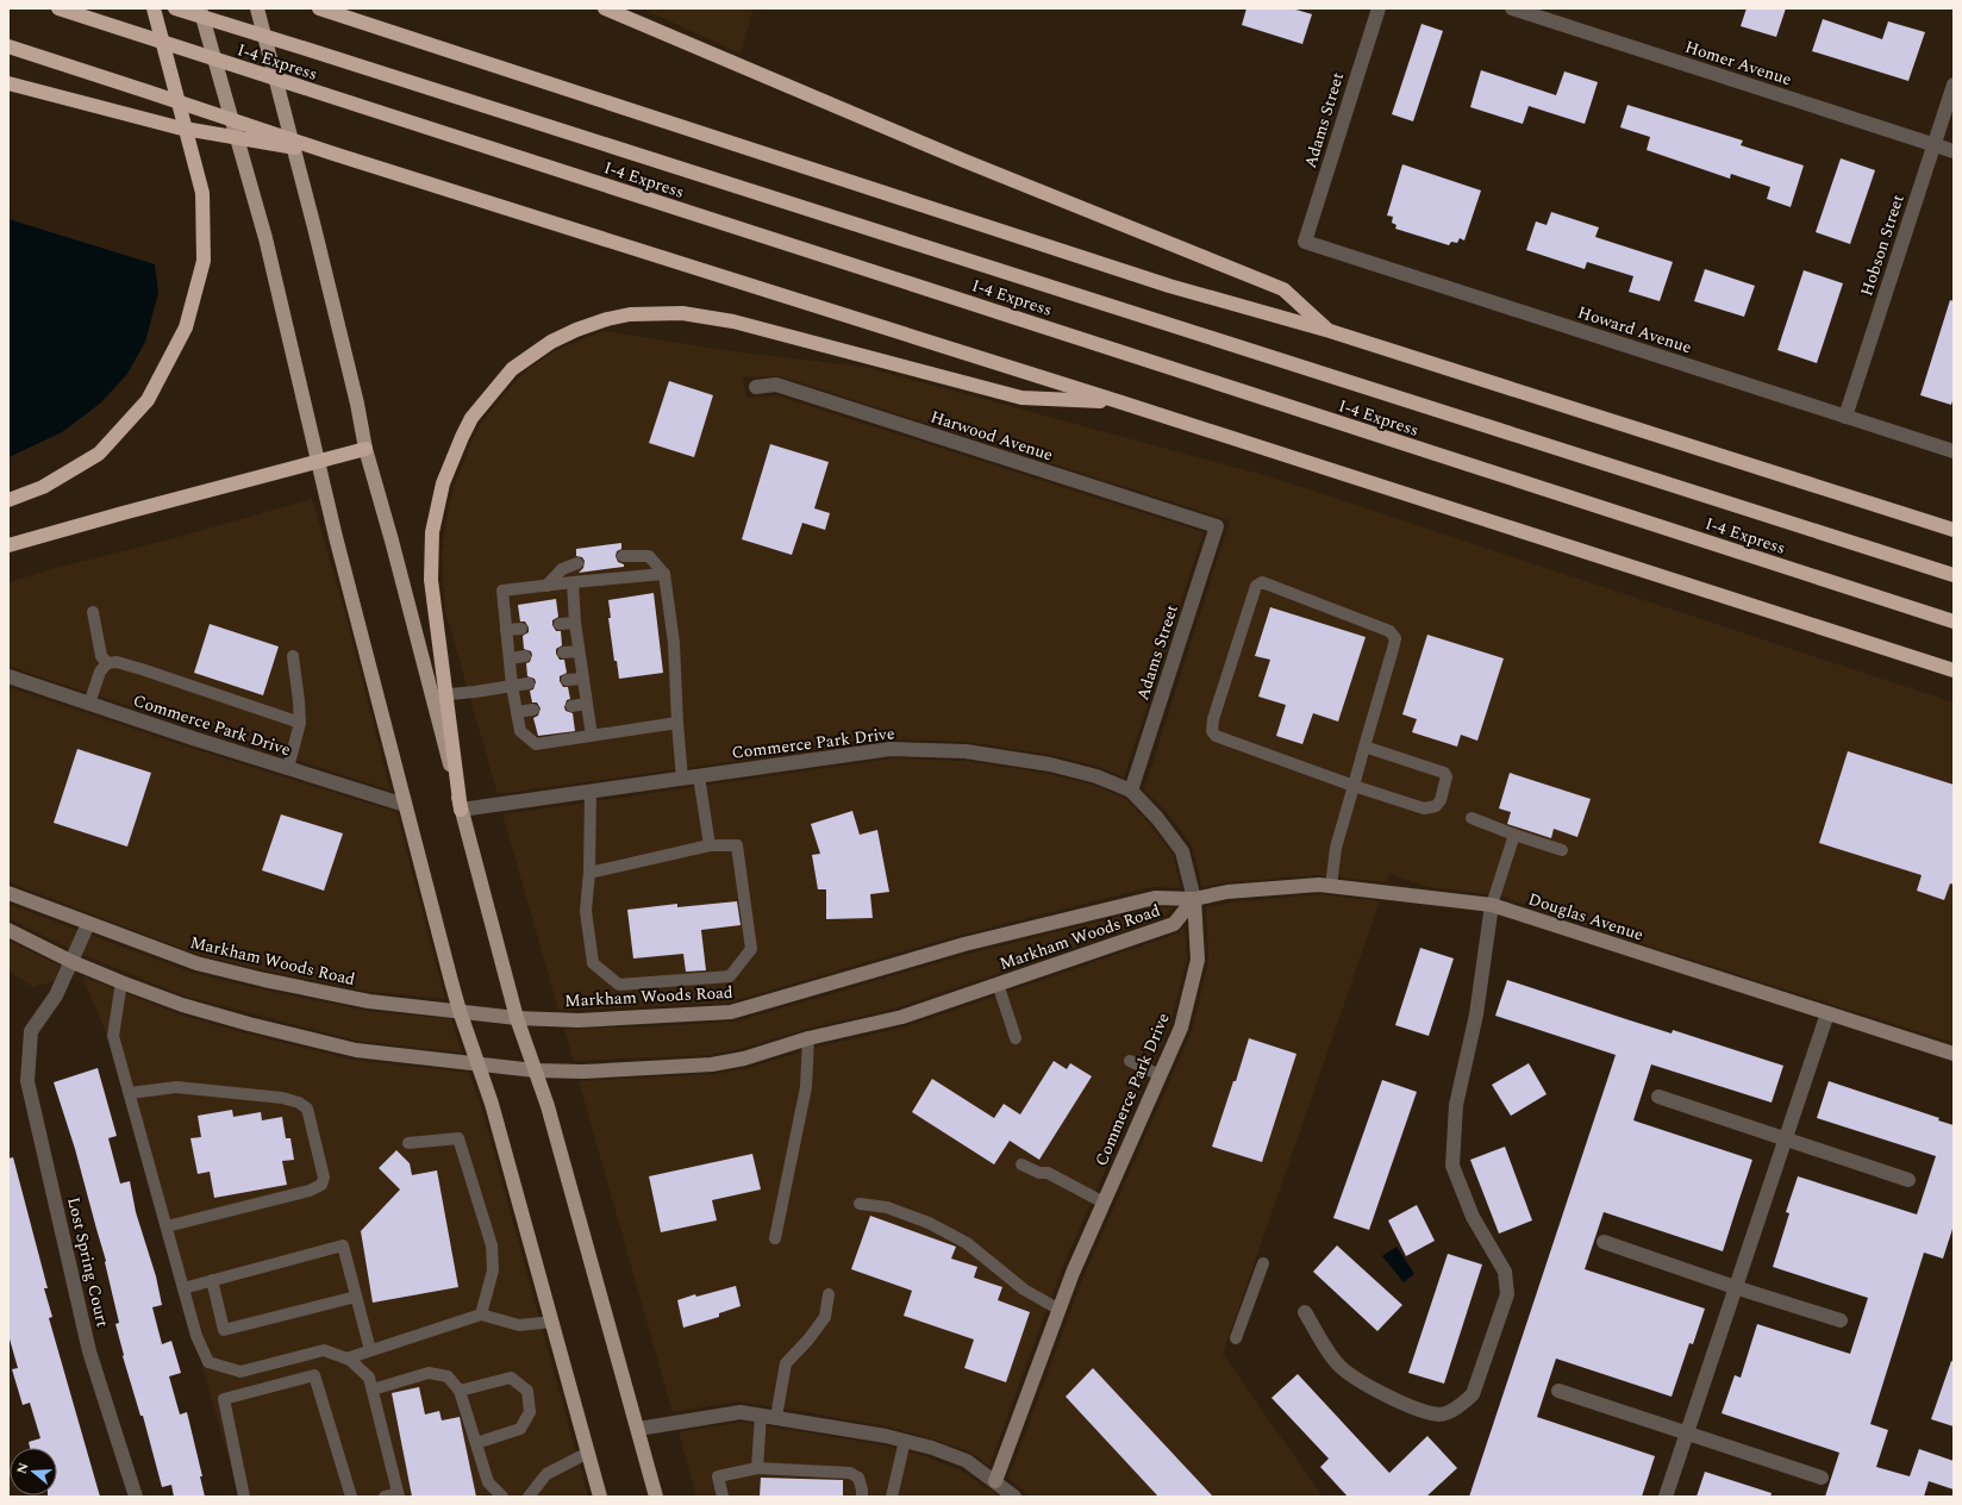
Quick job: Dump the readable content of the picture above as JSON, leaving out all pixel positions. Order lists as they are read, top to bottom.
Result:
{
  "streets": {
    "highway": ["I-4 Express"],
    "main road": ["Commerce Park Drive", "Douglas Avenue", "Markham Woods Road"],
    "street": [
      "Homer Avenue",
      "Adams Street",
      "Hobson Street",
      "Howard Avenue",
      "Harwood Avenue",
      "Lost Spring Court"
    ]
  },
  "crossings": [
    ["Homer Avenue", "Hobson Street"],
    ["Adams Street", "Howard Avenue"],
    ["Adams Street", "Harwood Avenue"],
    ["Adams Street", "Commerce Park Drive"],
    ["Hobson Street", "Howard Avenue"],
    ["Commerce Park Drive", "Douglas Avenue"],
    ["Commerce Park Drive", "Markham Woods Road"],
    ["Douglas Avenue", "Markham Woods Road"],
    ["Markham Woods Road", "Lost Spring Court"]
  ],
  "north": "left"
}
